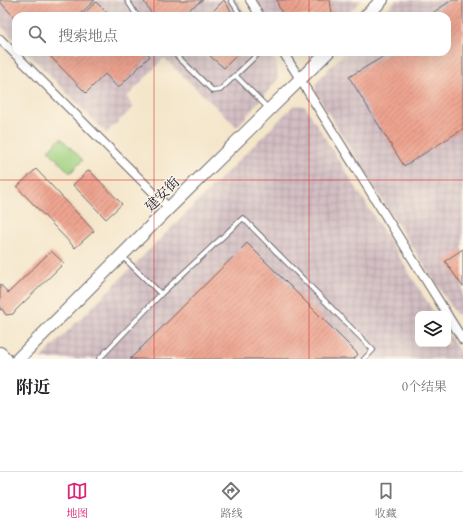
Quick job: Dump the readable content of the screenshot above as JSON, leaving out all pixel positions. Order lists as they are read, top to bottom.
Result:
{
  "streets": {
    "street": ["建安街"]
  },
  "page": {
    "search": "搜索地点",
    "heading": ["附近", "0个结果"],
    "nav": ["地图", "路线", "收藏"]
  }
}
